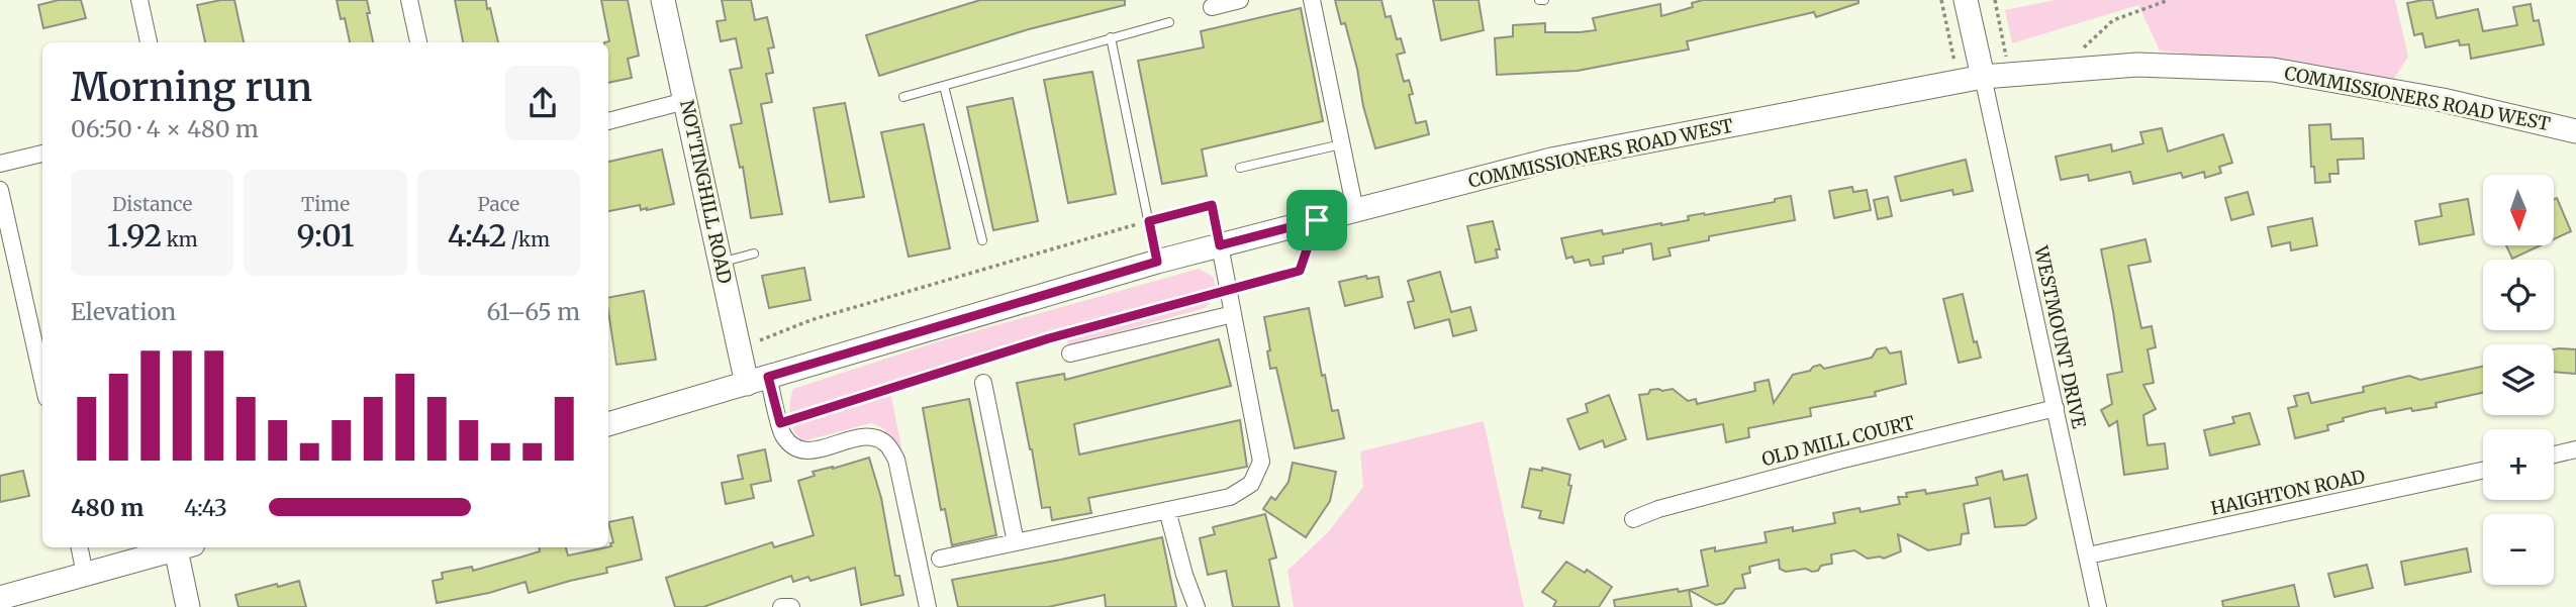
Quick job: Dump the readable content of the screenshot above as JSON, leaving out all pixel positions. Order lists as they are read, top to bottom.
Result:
{
  "streets": {
    "main road": ["COMMISSIONERS ROAD WEST", "NOTTINGHILL ROAD"],
    "street": ["WESTMOUNT DRIVE", "OLD MILL COURT", "HAIGHTON ROAD"]
  },
  "crossings": [
    ["COMMISSIONERS ROAD WEST", "NOTTINGHILL ROAD"],
    ["COMMISSIONERS ROAD WEST", "WESTMOUNT DRIVE"],
    ["WESTMOUNT DRIVE", "OLD MILL COURT"],
    ["WESTMOUNT DRIVE", "HAIGHTON ROAD"]
  ],
  "north": "bottom",
  "page": {
    "heading": ["Morning run", "06:50 · 4 × 480 m"],
    "stats": [
      ["Distance", "1.92 km"],
      ["Time", "9:01"],
      ["Pace", "4:42 /km"]
    ],
    "map_buttons": ["+", "−"],
    "chart": ["Elevation", "61–65 m"],
    "list": [
      {
        "name": "480 m",
        "note": "4:43"
      }
    ]
  }
}
